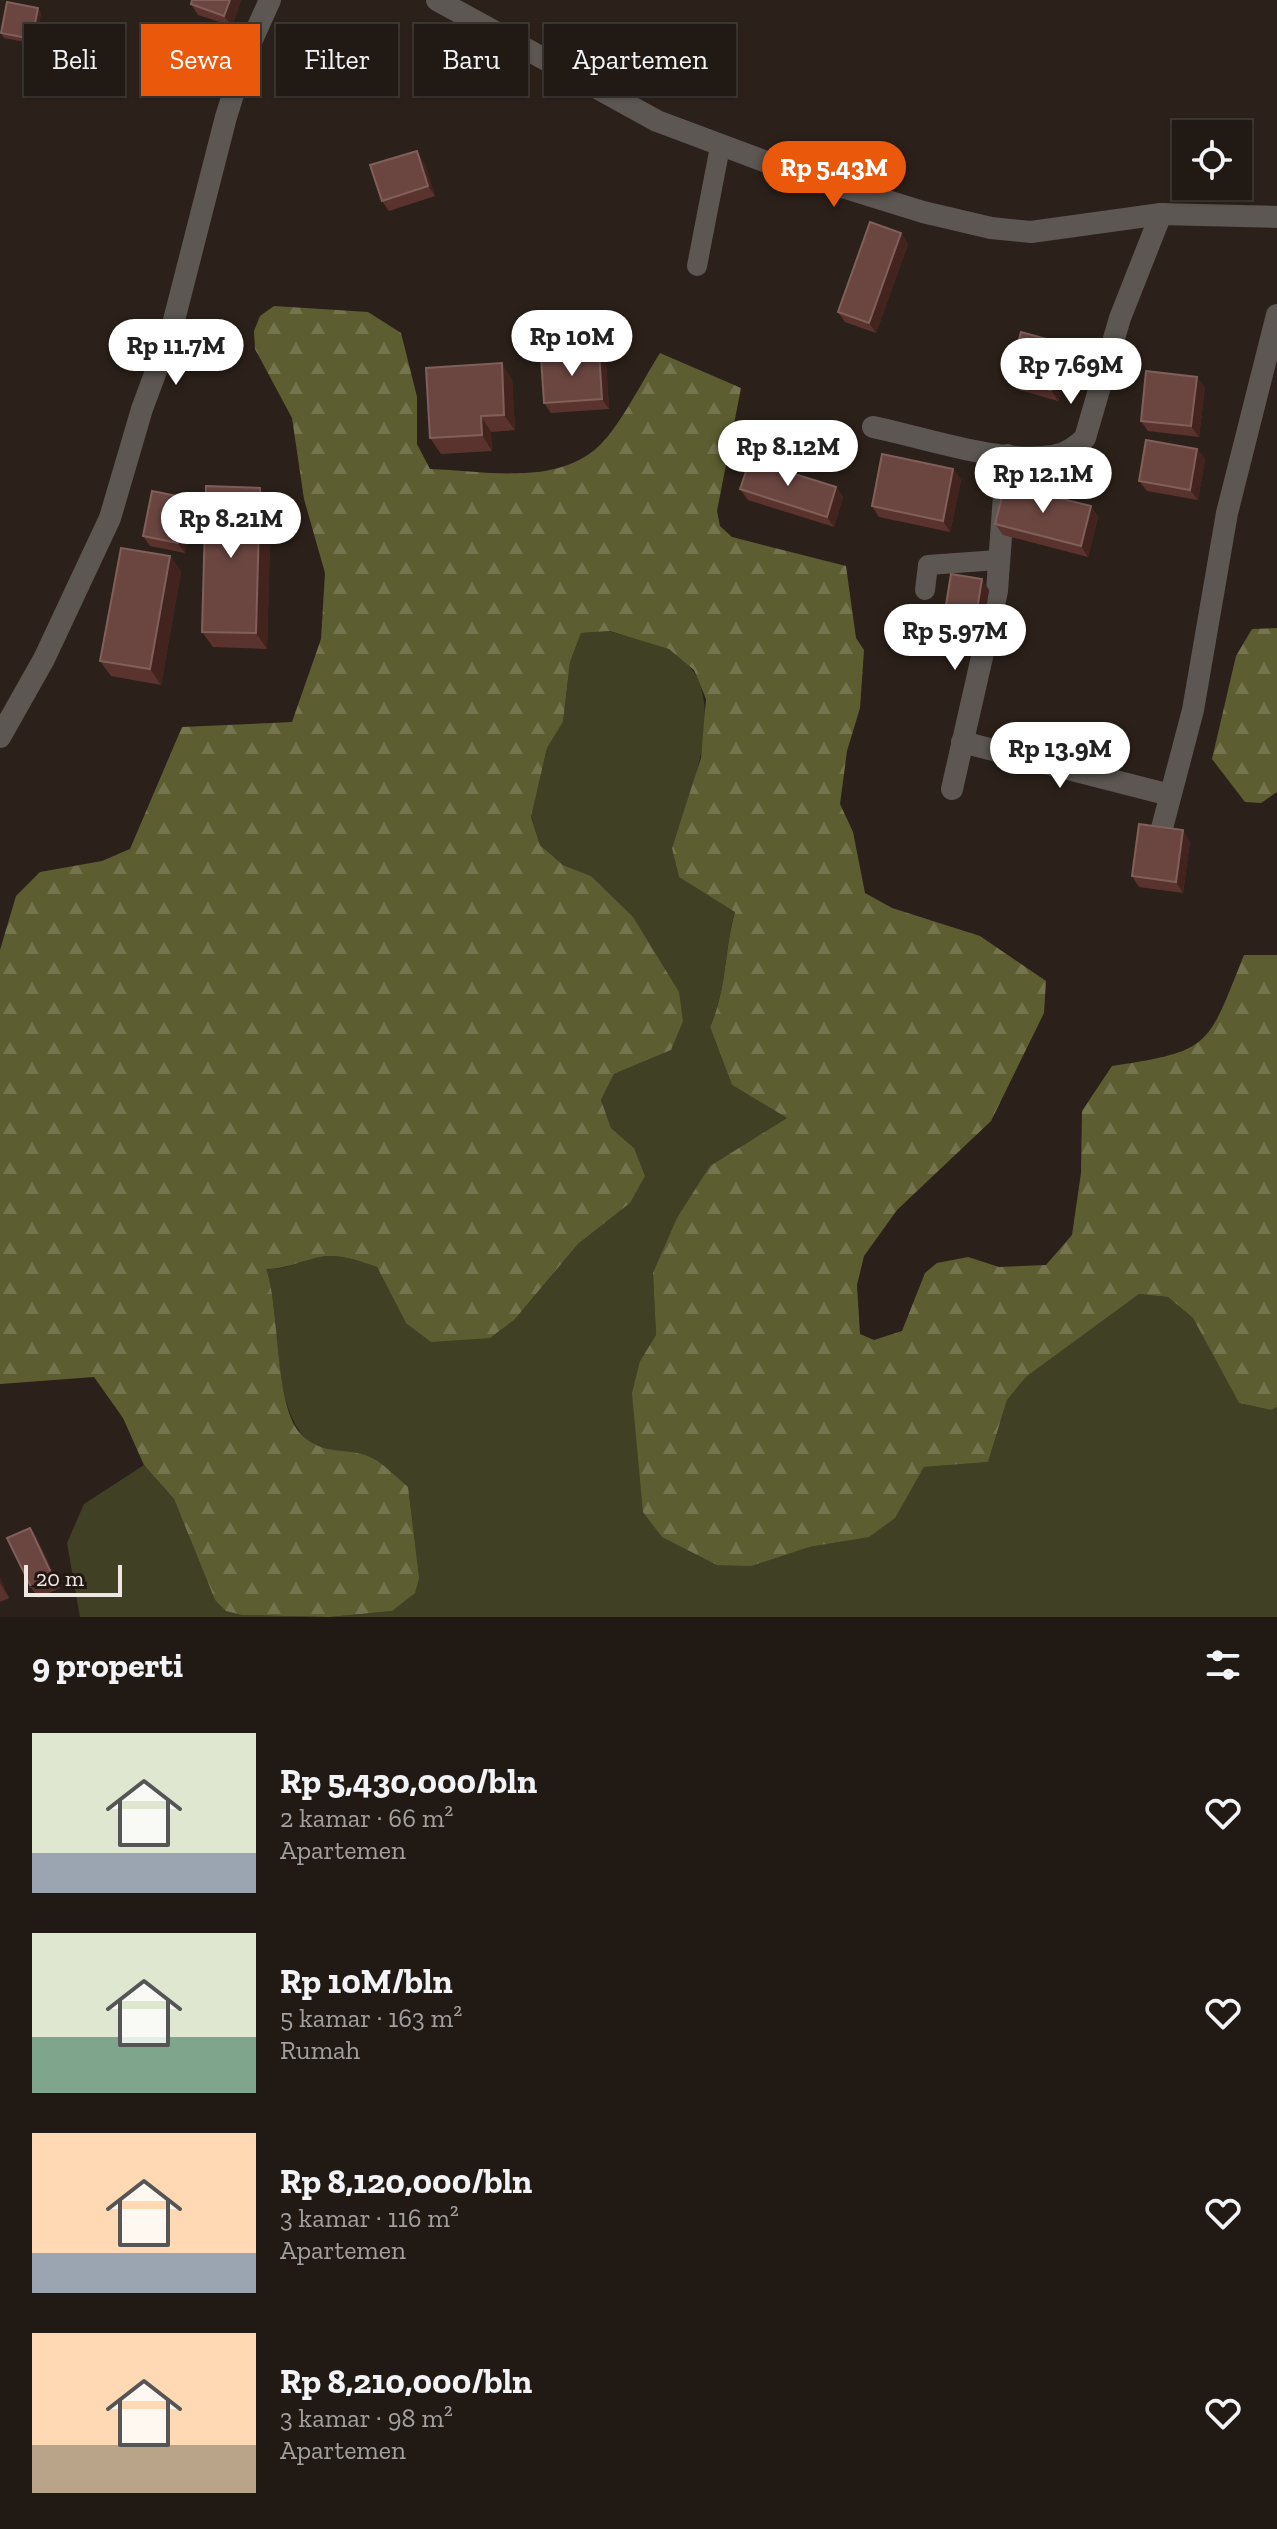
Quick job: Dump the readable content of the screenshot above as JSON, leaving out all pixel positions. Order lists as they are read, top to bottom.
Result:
{
  "scale_bar": "20 m",
  "page": {
    "chip": [
      "Beli",
      "Sewa",
      "Filter",
      "Baru",
      "Apartemen"
    ],
    "price": [
      "Rp 5.43M",
      "Rp 10M",
      "Rp 11.7M",
      "Rp 7.69M",
      "Rp 8.12M",
      "Rp 12.1M",
      "Rp 8.21M",
      "Rp 5.97M",
      "Rp 13.9M"
    ],
    "scale": "20 m",
    "heading": "9 properti",
    "list": [
      {
        "name": "Rp 5,430,000/bln",
        "note": "2 kamar · 66 m² · Apartemen"
      },
      {
        "name": "Rp 10M/bln",
        "note": "5 kamar · 163 m² · Rumah"
      },
      {
        "name": "Rp 8,120,000/bln",
        "note": "3 kamar · 116 m² · Apartemen"
      },
      {
        "name": "Rp 8,210,000/bln",
        "note": "3 kamar · 98 m² · Apartemen"
      }
    ]
  }
}
